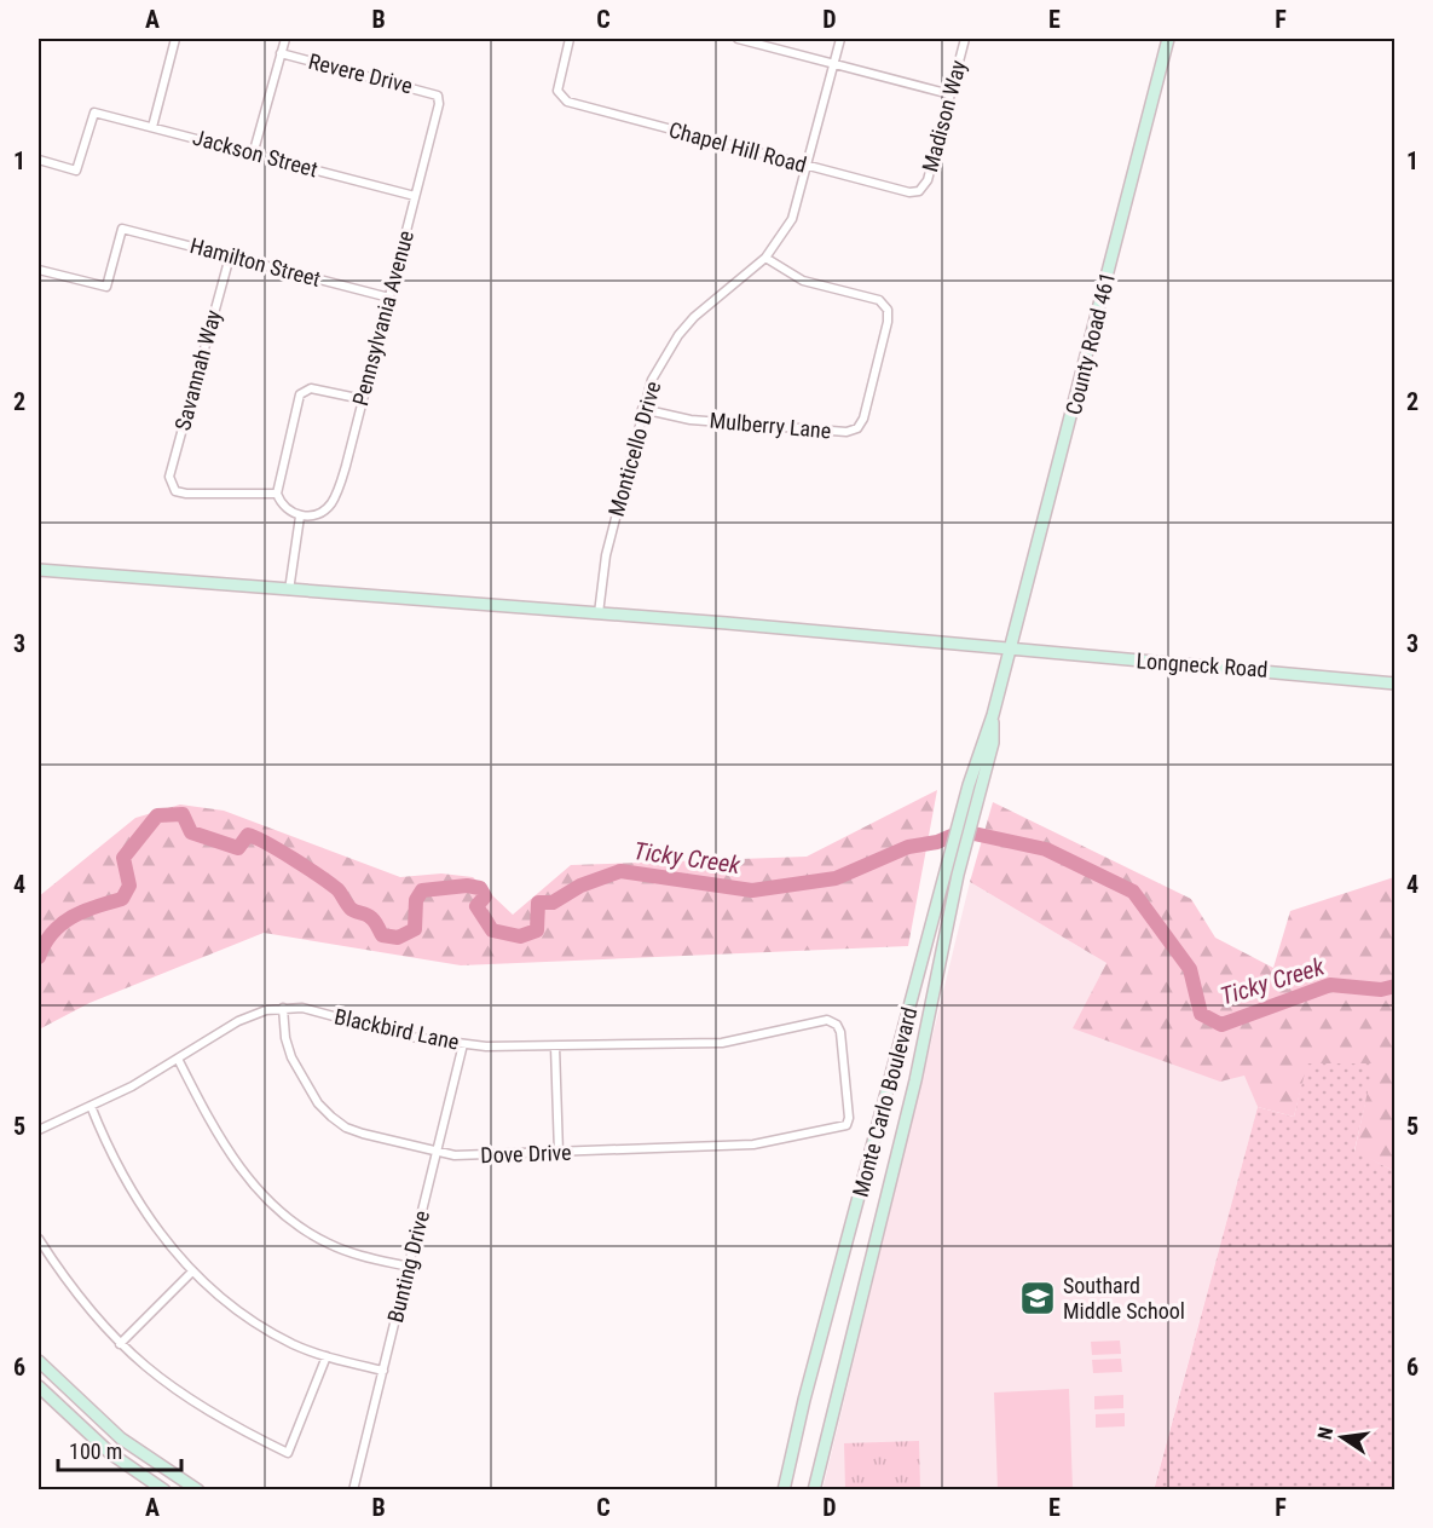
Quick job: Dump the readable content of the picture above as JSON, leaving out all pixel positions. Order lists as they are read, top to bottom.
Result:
{
  "streets": {
    "main road": ["County Road 461", "Longneck Road", "Monte Carlo Boulevard"],
    "street": [
      "Revere Drive",
      "Madison Way",
      "Chapel Hill Road",
      "Jackson Street",
      "Hamilton Street",
      "Pennsylvania Avenue",
      "Savannah Way",
      "Mulberry Lane",
      "Monticello Drive",
      "Blackbird Lane",
      "Dove Drive",
      "Bunting Drive"
    ]
  },
  "crossings": [
    ["Revere Drive", "Pennsylvania Avenue"],
    ["Madison Way", "Chapel Hill Road"],
    ["Chapel Hill Road", "Monticello Drive"],
    ["Jackson Street", "Pennsylvania Avenue"],
    ["Hamilton Street", "Pennsylvania Avenue"],
    ["Hamilton Street", "Savannah Way"],
    ["County Road 461", "Longneck Road"],
    ["County Road 461", "Monte Carlo Boulevard"],
    ["Mulberry Lane", "Monticello Drive"],
    ["Monticello Drive", "Longneck Road"],
    ["Longneck Road", "Monte Carlo Boulevard"],
    ["Blackbird Lane", "Dove Drive"],
    ["Blackbird Lane", "Bunting Drive"],
    ["Dove Drive", "Bunting Drive"]
  ],
  "water": ["Ticky Creek"],
  "places": {
    "school or university": ["Southard Middle School"]
  },
  "scale_bar": "100 m",
  "north": "left",
  "grid": {
    "columns": [
      "A",
      "B",
      "C",
      "D",
      "E",
      "F"
    ],
    "rows": [
      "1",
      "2",
      "3",
      "4",
      "5",
      "6"
    ]
  }
}
